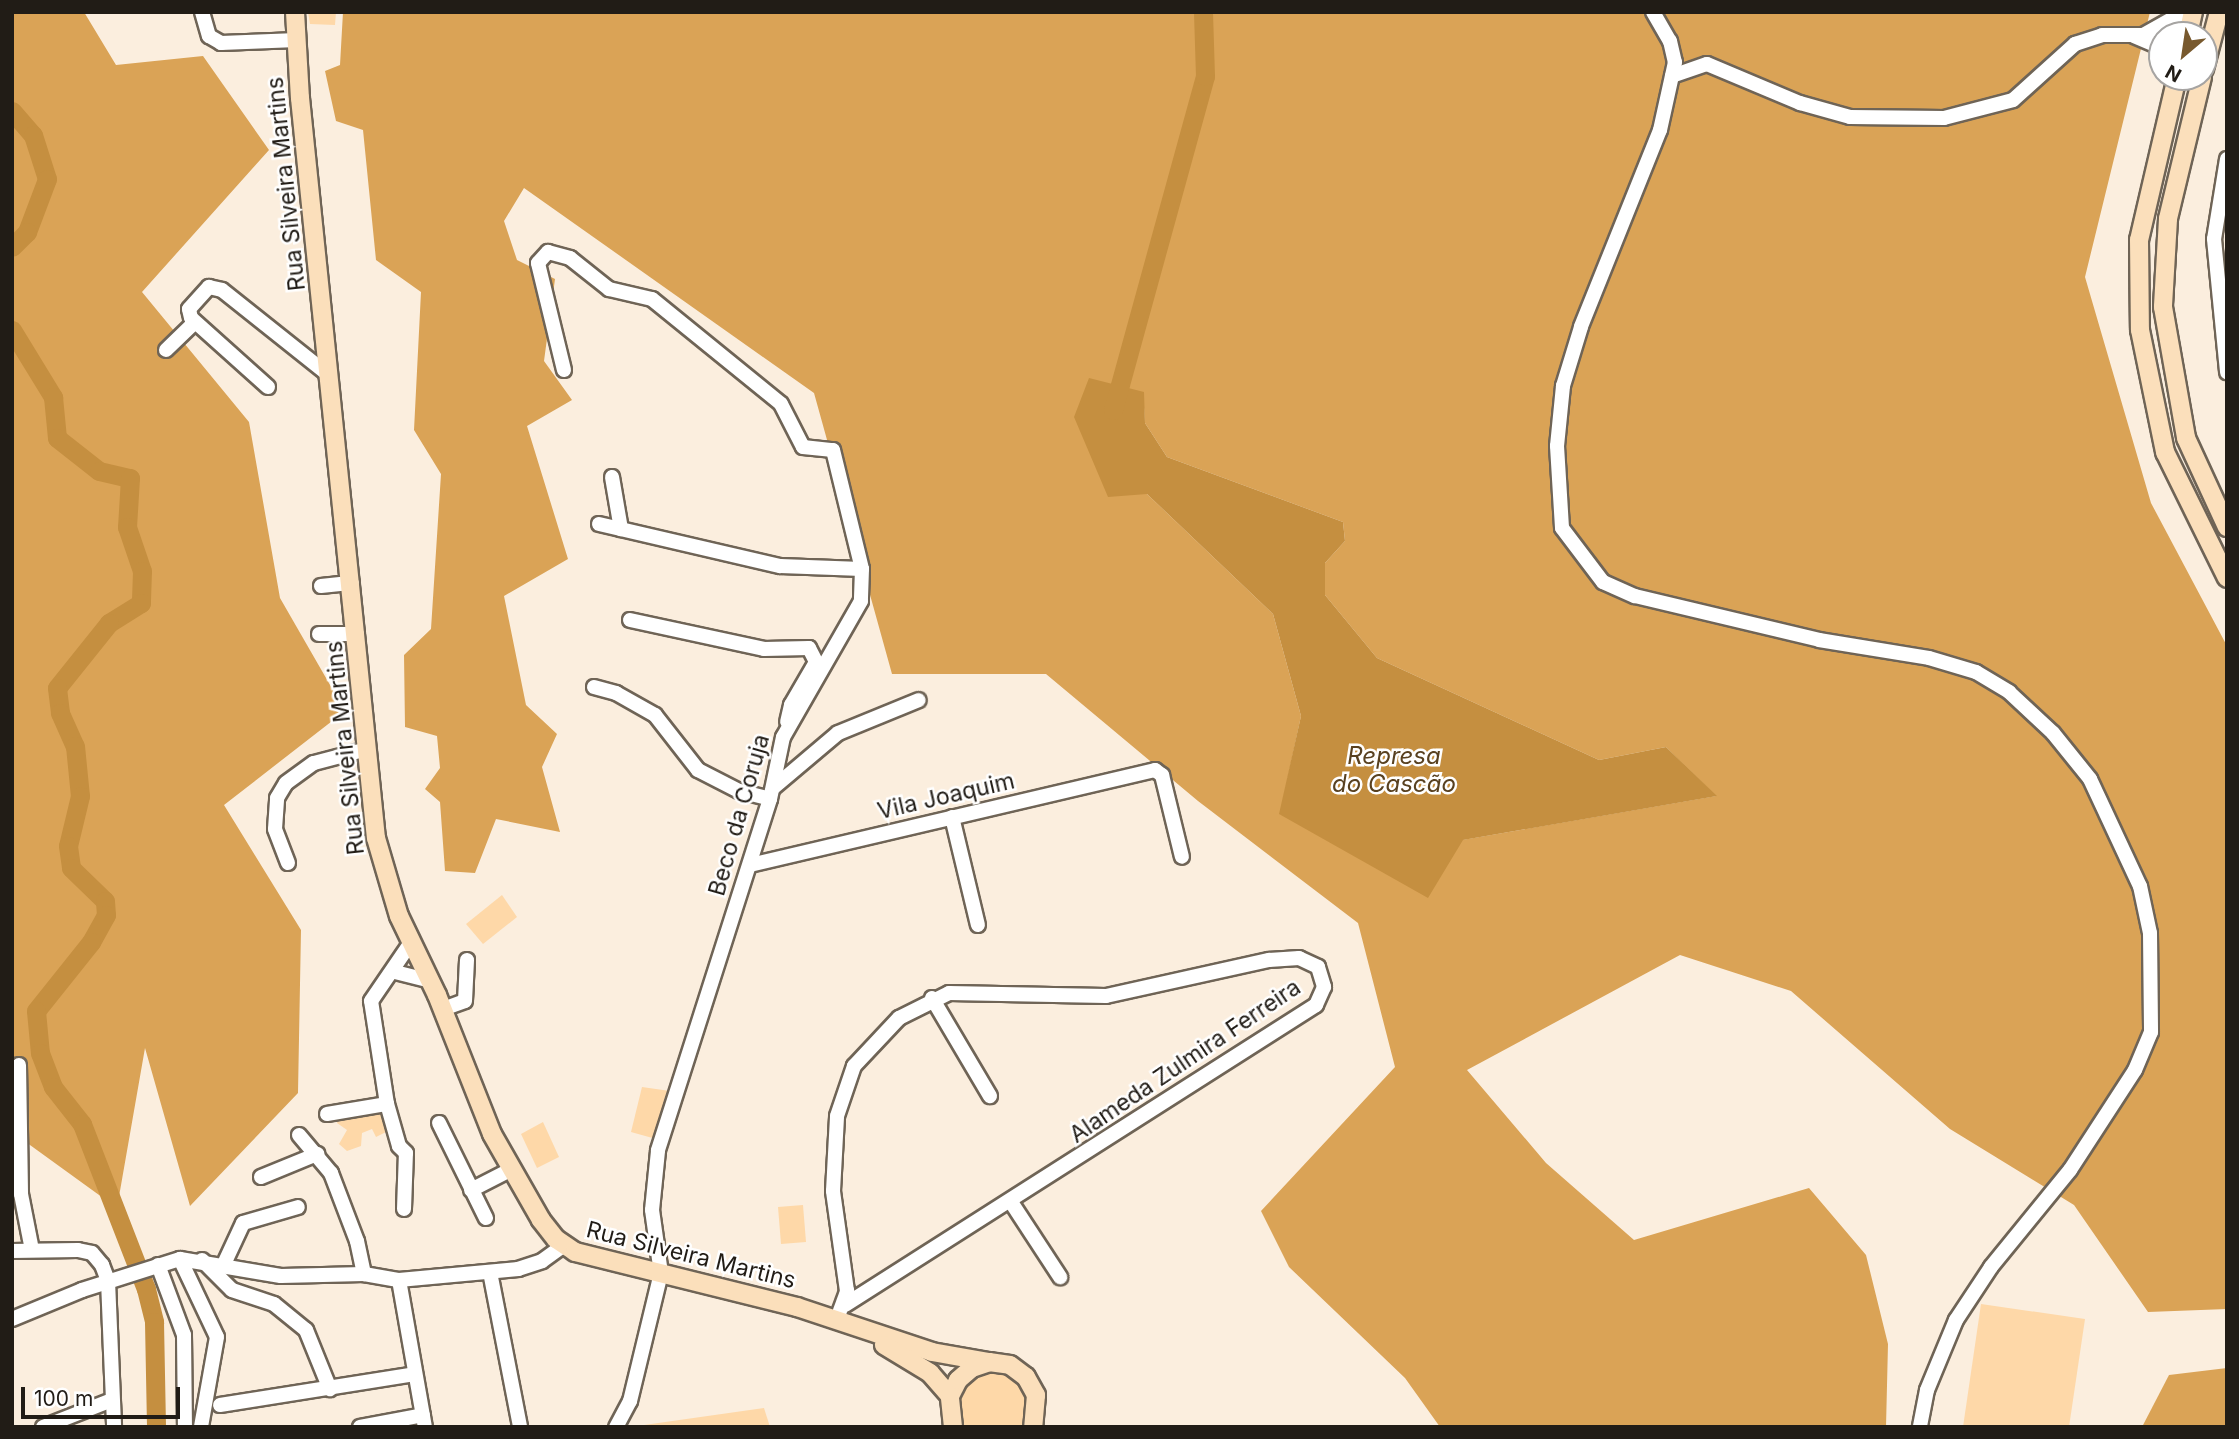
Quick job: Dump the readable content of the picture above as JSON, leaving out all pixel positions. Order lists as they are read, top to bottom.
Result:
{
  "streets": {
    "main road": ["Rua Silveira Martins"],
    "street": ["Vila Joaquim", "Beco da Coruja", "Alameda Zulmira Ferreira"]
  },
  "crossings": [
    ["Rua Silveira Martins", "Beco da Coruja"],
    ["Rua Silveira Martins", "Alameda Zulmira Ferreira"],
    ["Vila Joaquim", "Beco da Coruja"]
  ],
  "water": ["Represa do Cascão"],
  "scale_bar": "100 m",
  "north": "bottom left"
}
